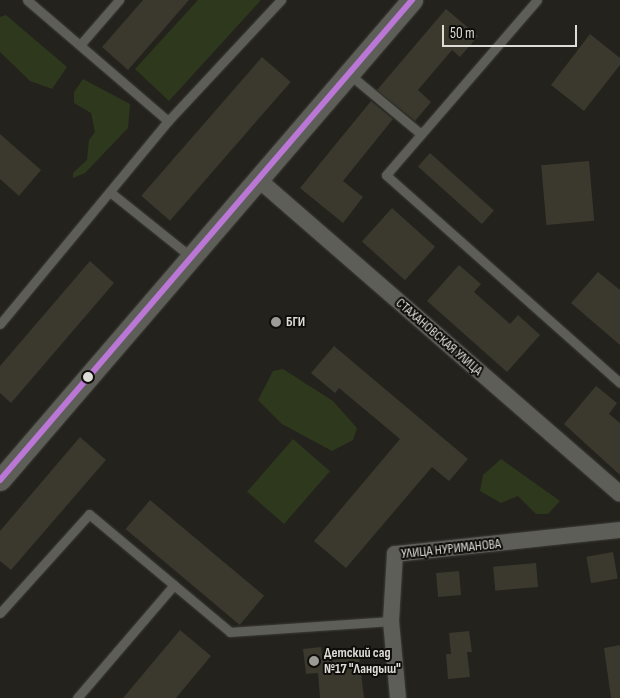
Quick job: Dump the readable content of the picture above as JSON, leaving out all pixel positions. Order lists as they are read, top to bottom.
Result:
{
  "streets": {
    "street": ["СТАХАНОВСКАЯ УЛИЦА", "УЛИЦА НУРИМАНОВА"]
  },
  "places": ["БГИ", "Детский сад №17 \"Ландыш\""],
  "scale_bar": "50 m"
}
